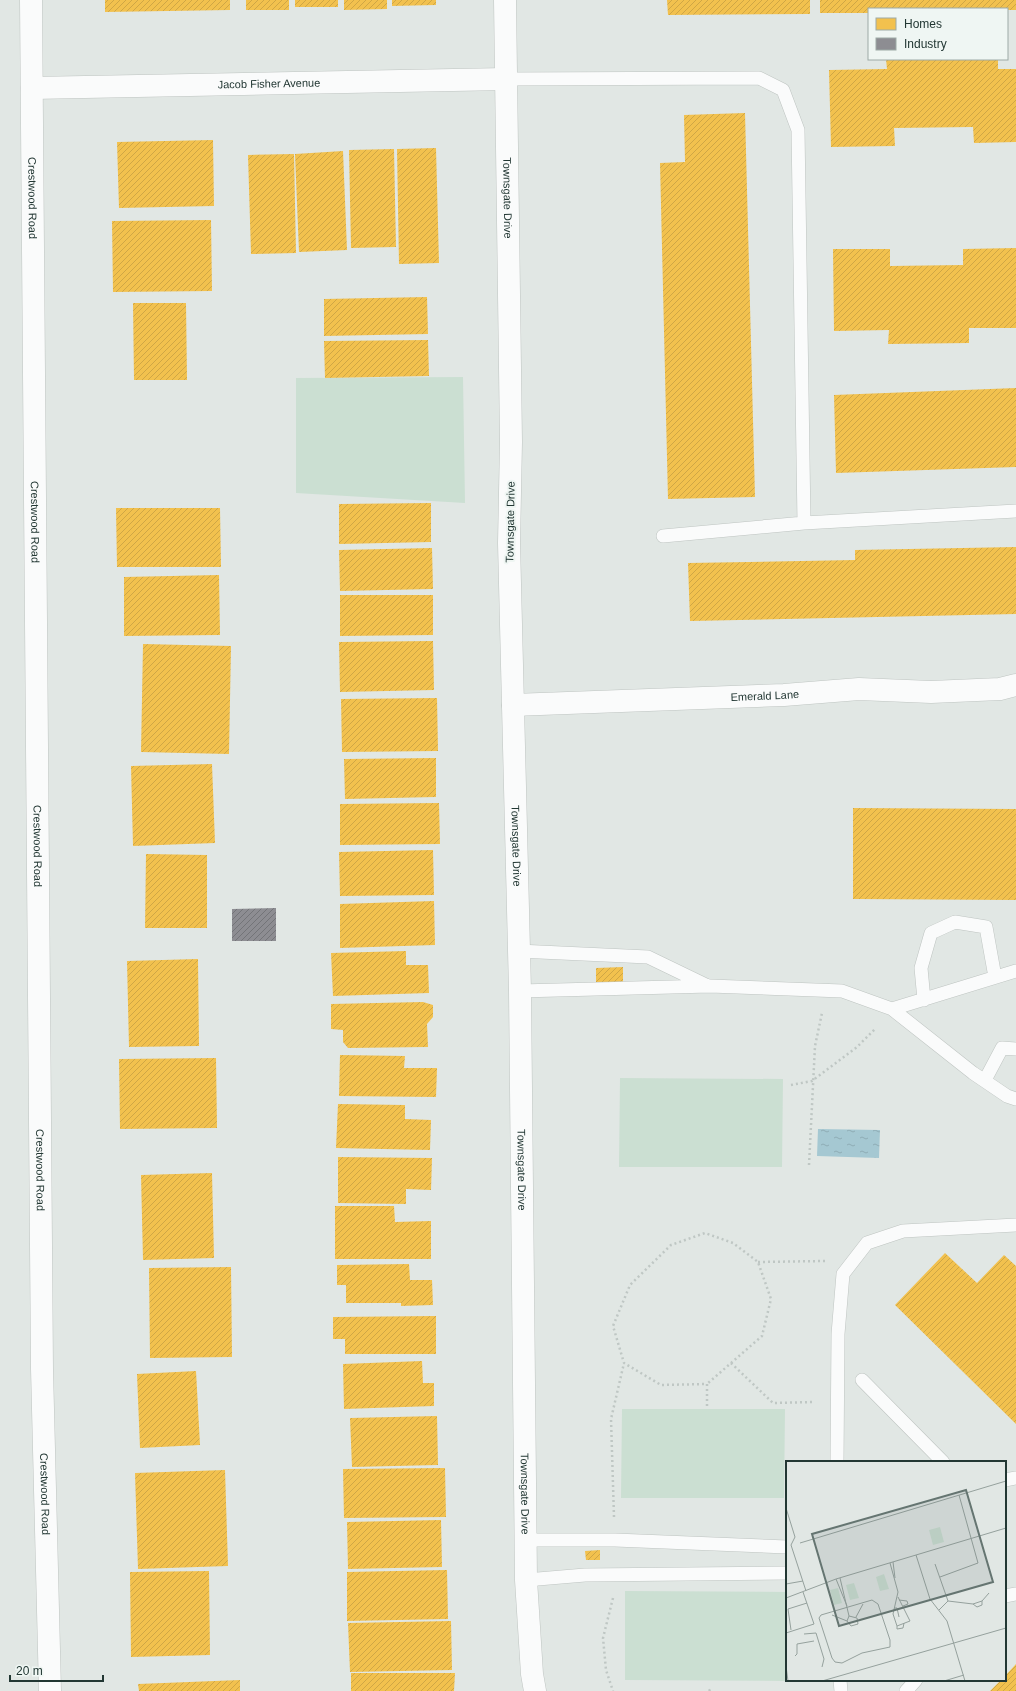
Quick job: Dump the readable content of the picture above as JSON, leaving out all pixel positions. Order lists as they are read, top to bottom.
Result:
{
  "streets": {
    "street": [
      "Jacob Fisher Avenue",
      "Crestwood Road",
      "Townsgate Drive",
      "Emerald Lane"
    ]
  },
  "crossings": [
    ["Jacob Fisher Avenue", "Crestwood Road"],
    ["Jacob Fisher Avenue", "Townsgate Drive"],
    ["Townsgate Drive", "Emerald Lane"]
  ],
  "legend": ["Homes", "Industry"],
  "scale_bar": "20 m"
}
